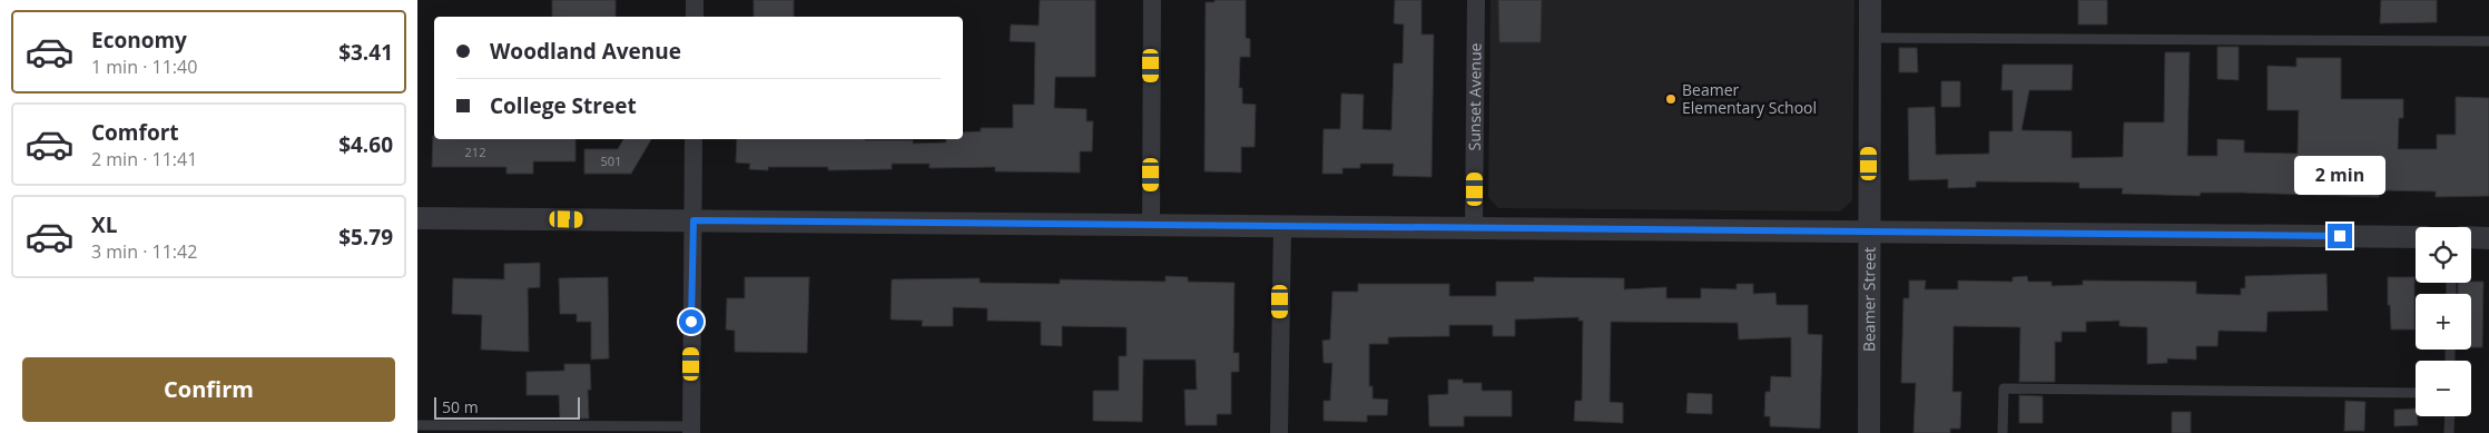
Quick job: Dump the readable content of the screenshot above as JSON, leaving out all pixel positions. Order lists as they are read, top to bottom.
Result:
{
  "streets": {
    "street": ["Sunset Avenue", "Beamer Street"]
  },
  "places": ["Beamer Elementary School"],
  "house_numbers": ["212", "501"],
  "scale_bar": "50 m",
  "page": {
    "list": [
      {
        "name": "Economy",
        "note": "1 min · 11:40",
        "value": "$3.41"
      },
      {
        "name": "Comfort",
        "note": "2 min · 11:41",
        "value": "$4.60"
      },
      {
        "name": "XL",
        "note": "3 min · 11:42",
        "value": "$5.79"
      }
    ],
    "banner": ["Woodland Avenue", "College Street"],
    "bubble": "2 min",
    "map_buttons": ["+", "−"],
    "buttons": "Confirm",
    "scale": "50 m"
  }
}
